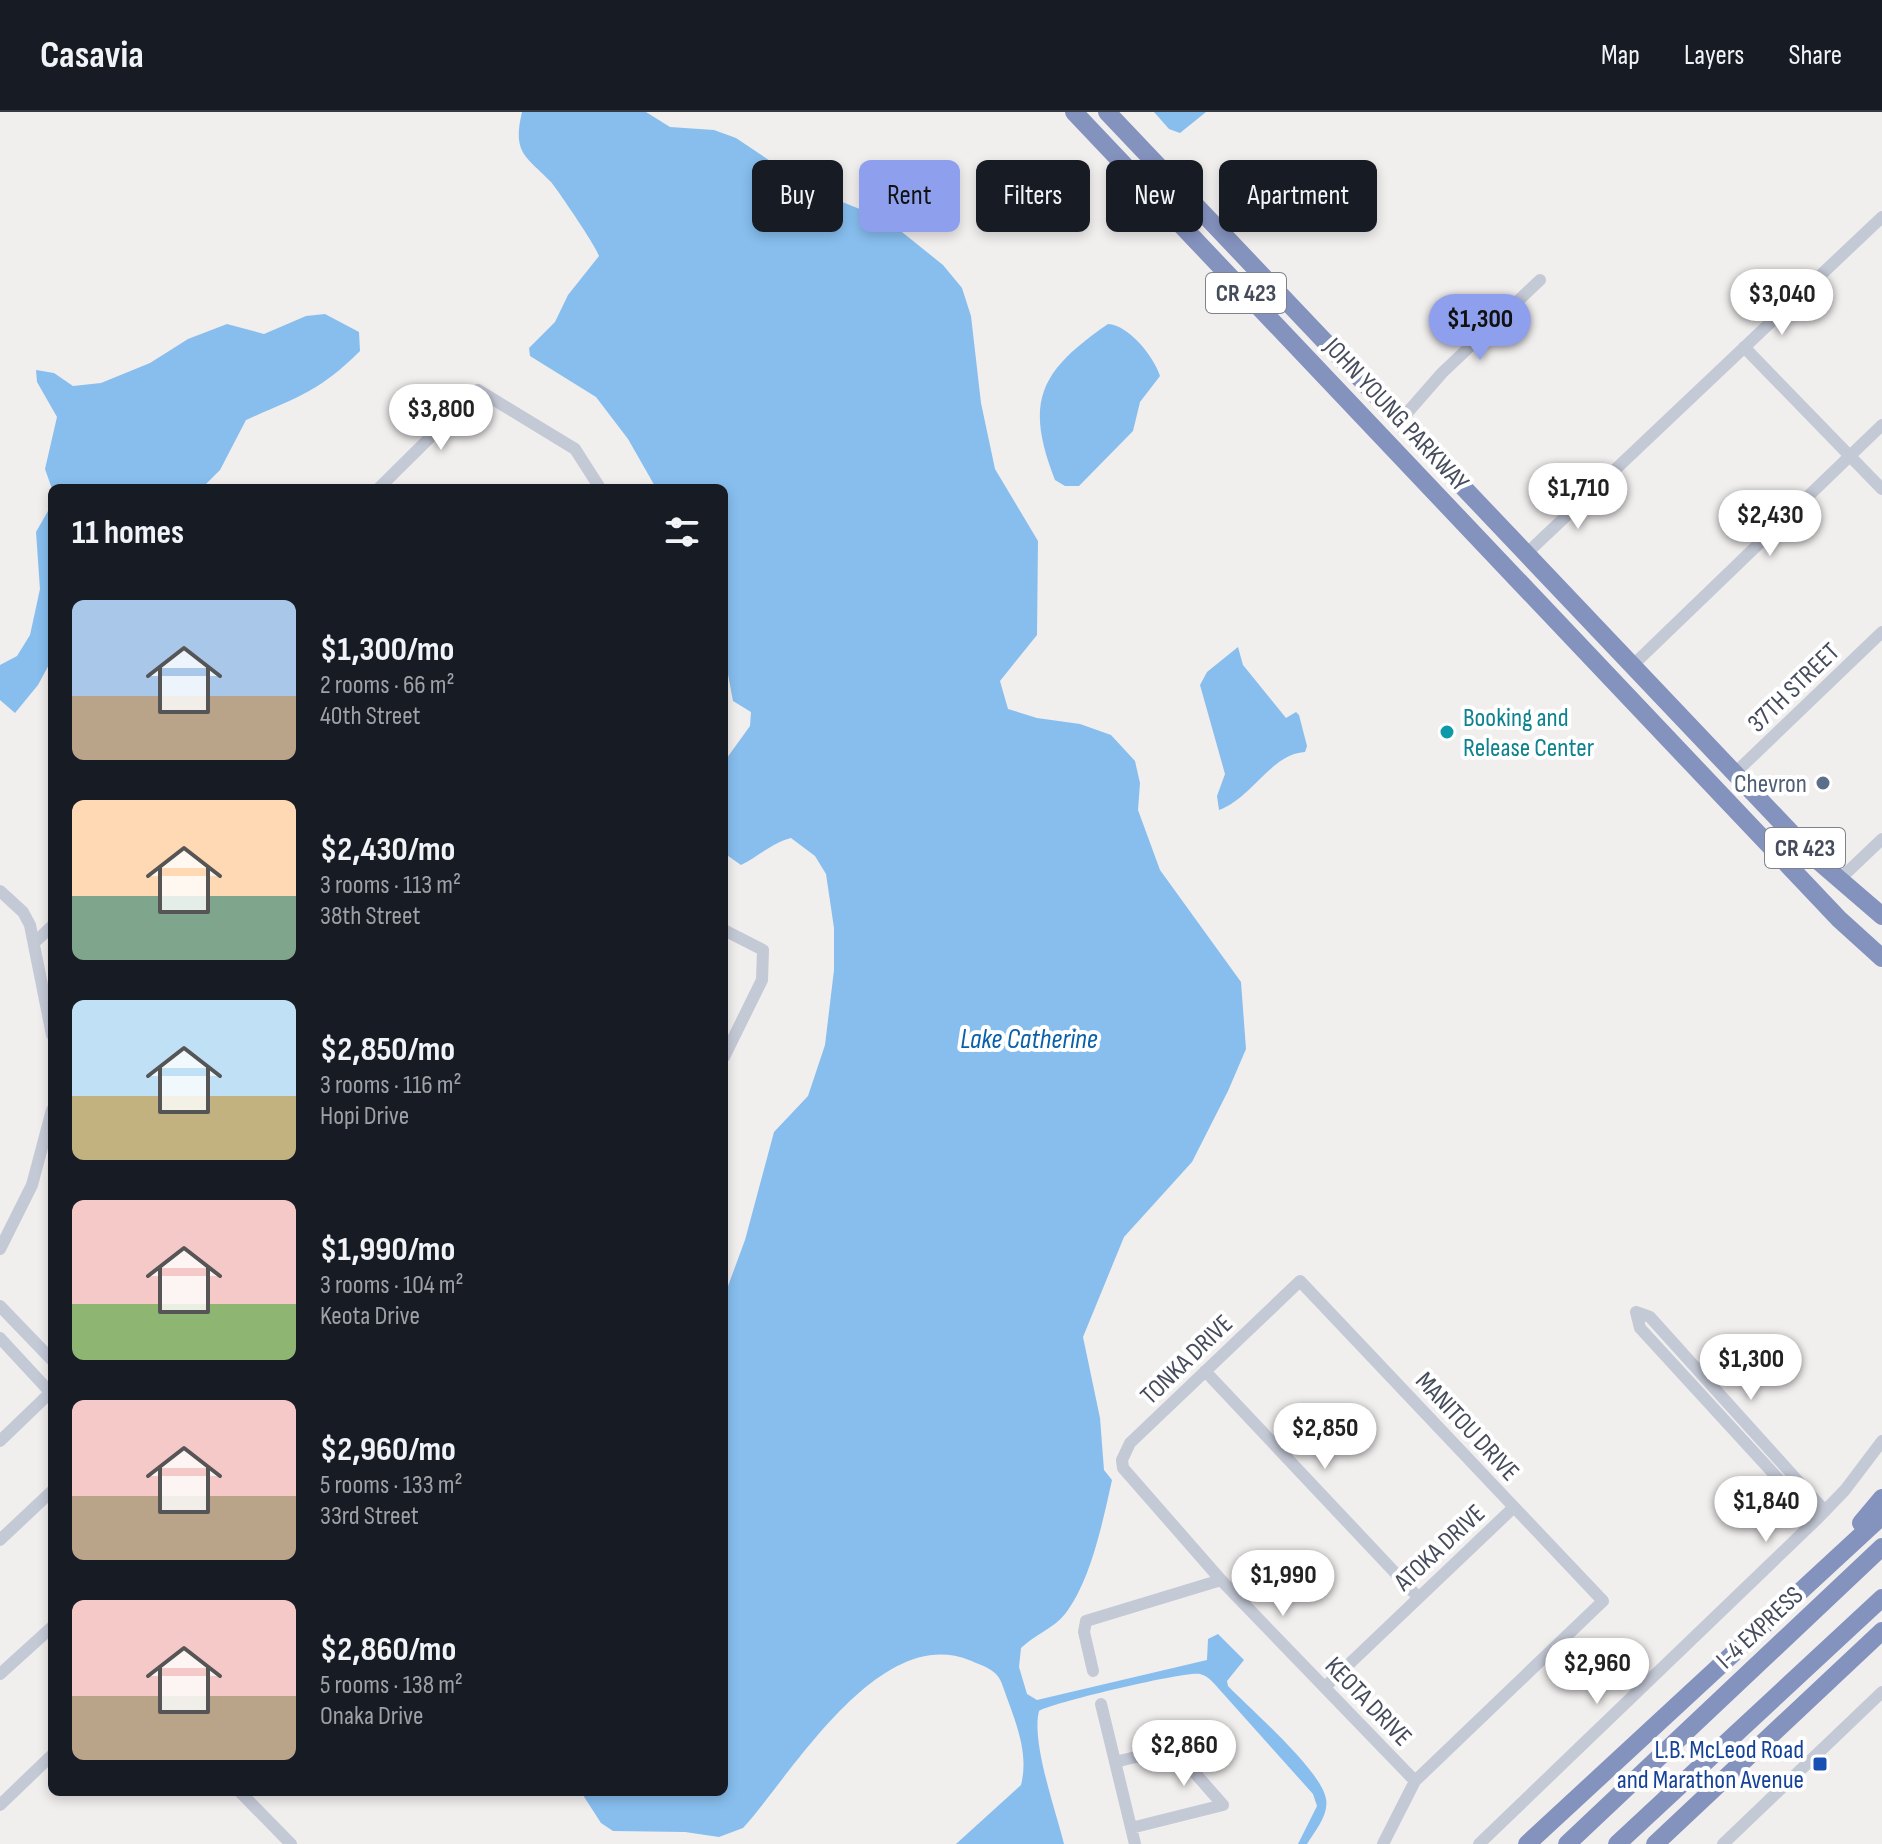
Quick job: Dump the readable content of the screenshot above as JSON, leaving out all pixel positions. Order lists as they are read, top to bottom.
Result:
{
  "streets": {
    "highway": ["CR 423", "JOHN YOUNG PARKWAY", "I-4 EXPRESS"],
    "street": [
      "37TH STREET",
      "TONKA DRIVE",
      "MANITOU DRIVE",
      "ATOKA DRIVE",
      "KEOTA DRIVE"
    ]
  },
  "crossings": [
    ["JOHN YOUNG PARKWAY", "37TH STREET"],
    ["TONKA DRIVE", "MANITOU DRIVE"],
    ["TONKA DRIVE", "KEOTA DRIVE"],
    ["MANITOU DRIVE", "ATOKA DRIVE"],
    ["MANITOU DRIVE", "KEOTA DRIVE"],
    ["ATOKA DRIVE", "KEOTA DRIVE"]
  ],
  "water": ["Lake Catherine"],
  "places": {
    "other": ["Booking and Release Center", "Chevron"],
    "transit": ["L.B. McLeod Road and Marathon Avenue"]
  },
  "page": {
    "header": "Casavia",
    "nav": ["Map", "Layers", "Share"],
    "chip": [
      "Buy",
      "Rent",
      "Filters",
      "New",
      "Apartment"
    ],
    "price": [
      "$3,040",
      "$1,300",
      "$3,800",
      "$1,710",
      "$2,430",
      "$1,300",
      "$2,850",
      "$1,840",
      "$1,990",
      "$2,960",
      "$2,860"
    ],
    "heading": "11 homes",
    "list": [
      {
        "name": "$1,300/mo",
        "note": "2 rooms · 66 m² · 40th Street"
      },
      {
        "name": "$2,430/mo",
        "note": "3 rooms · 113 m² · 38th Street"
      },
      {
        "name": "$2,850/mo",
        "note": "3 rooms · 116 m² · Hopi Drive"
      },
      {
        "name": "$1,990/mo",
        "note": "3 rooms · 104 m² · Keota Drive"
      },
      {
        "name": "$2,960/mo",
        "note": "5 rooms · 133 m² · 33rd Street"
      },
      {
        "name": "$2,860/mo",
        "note": "5 rooms · 138 m² · Onaka Drive"
      }
    ]
  }
}
